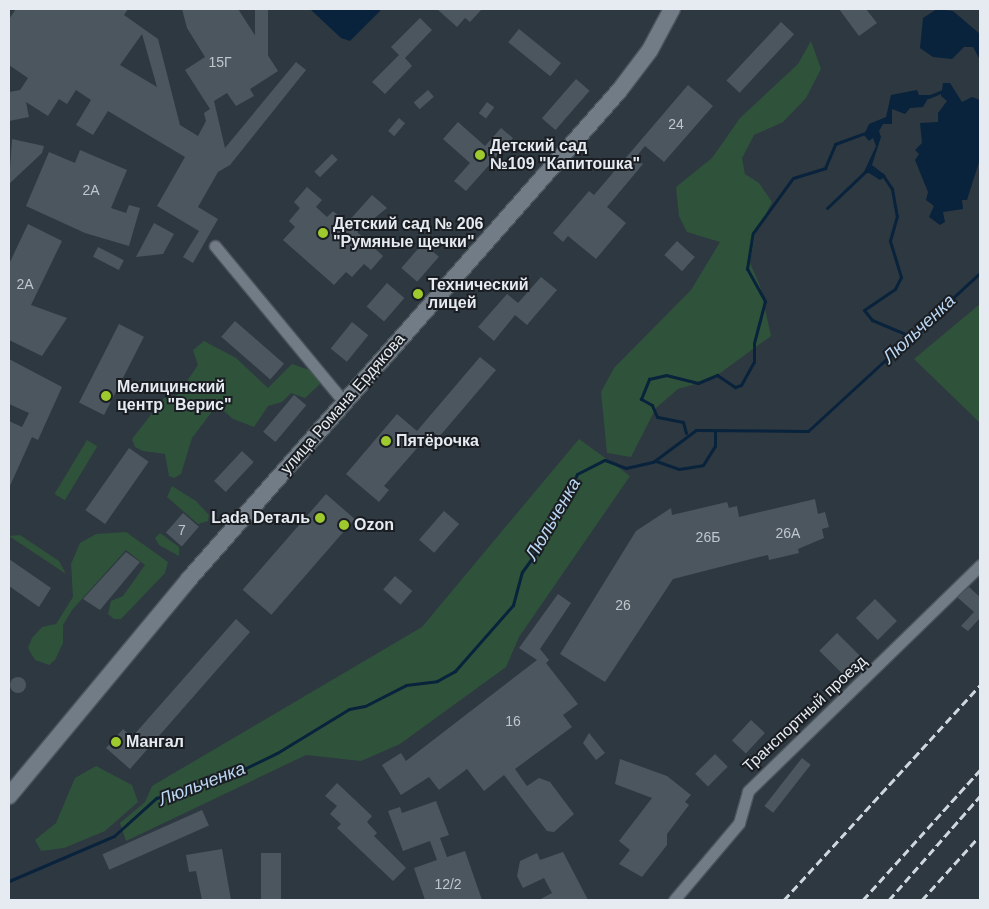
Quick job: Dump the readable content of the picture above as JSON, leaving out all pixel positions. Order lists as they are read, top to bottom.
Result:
{
  "streets": {
    "street": ["улица Романа Ердякова", "Транспортный проезд"]
  },
  "water": ["Люльченка"],
  "places": [
    "Детский сад №109 \"Капитошка\"",
    "Детский сад № 206 \"Румяные щечки\"",
    "Технический лицей",
    "Мелицинский центр \"Верис\"",
    "Пятёрочка",
    "Lada Dеталь",
    "Ozon",
    "Мангал"
  ],
  "house_numbers": [
    "15Г",
    "24",
    "2А",
    "2А",
    "7",
    "26А",
    "26Б",
    "26",
    "16",
    "12/2"
  ]
}
